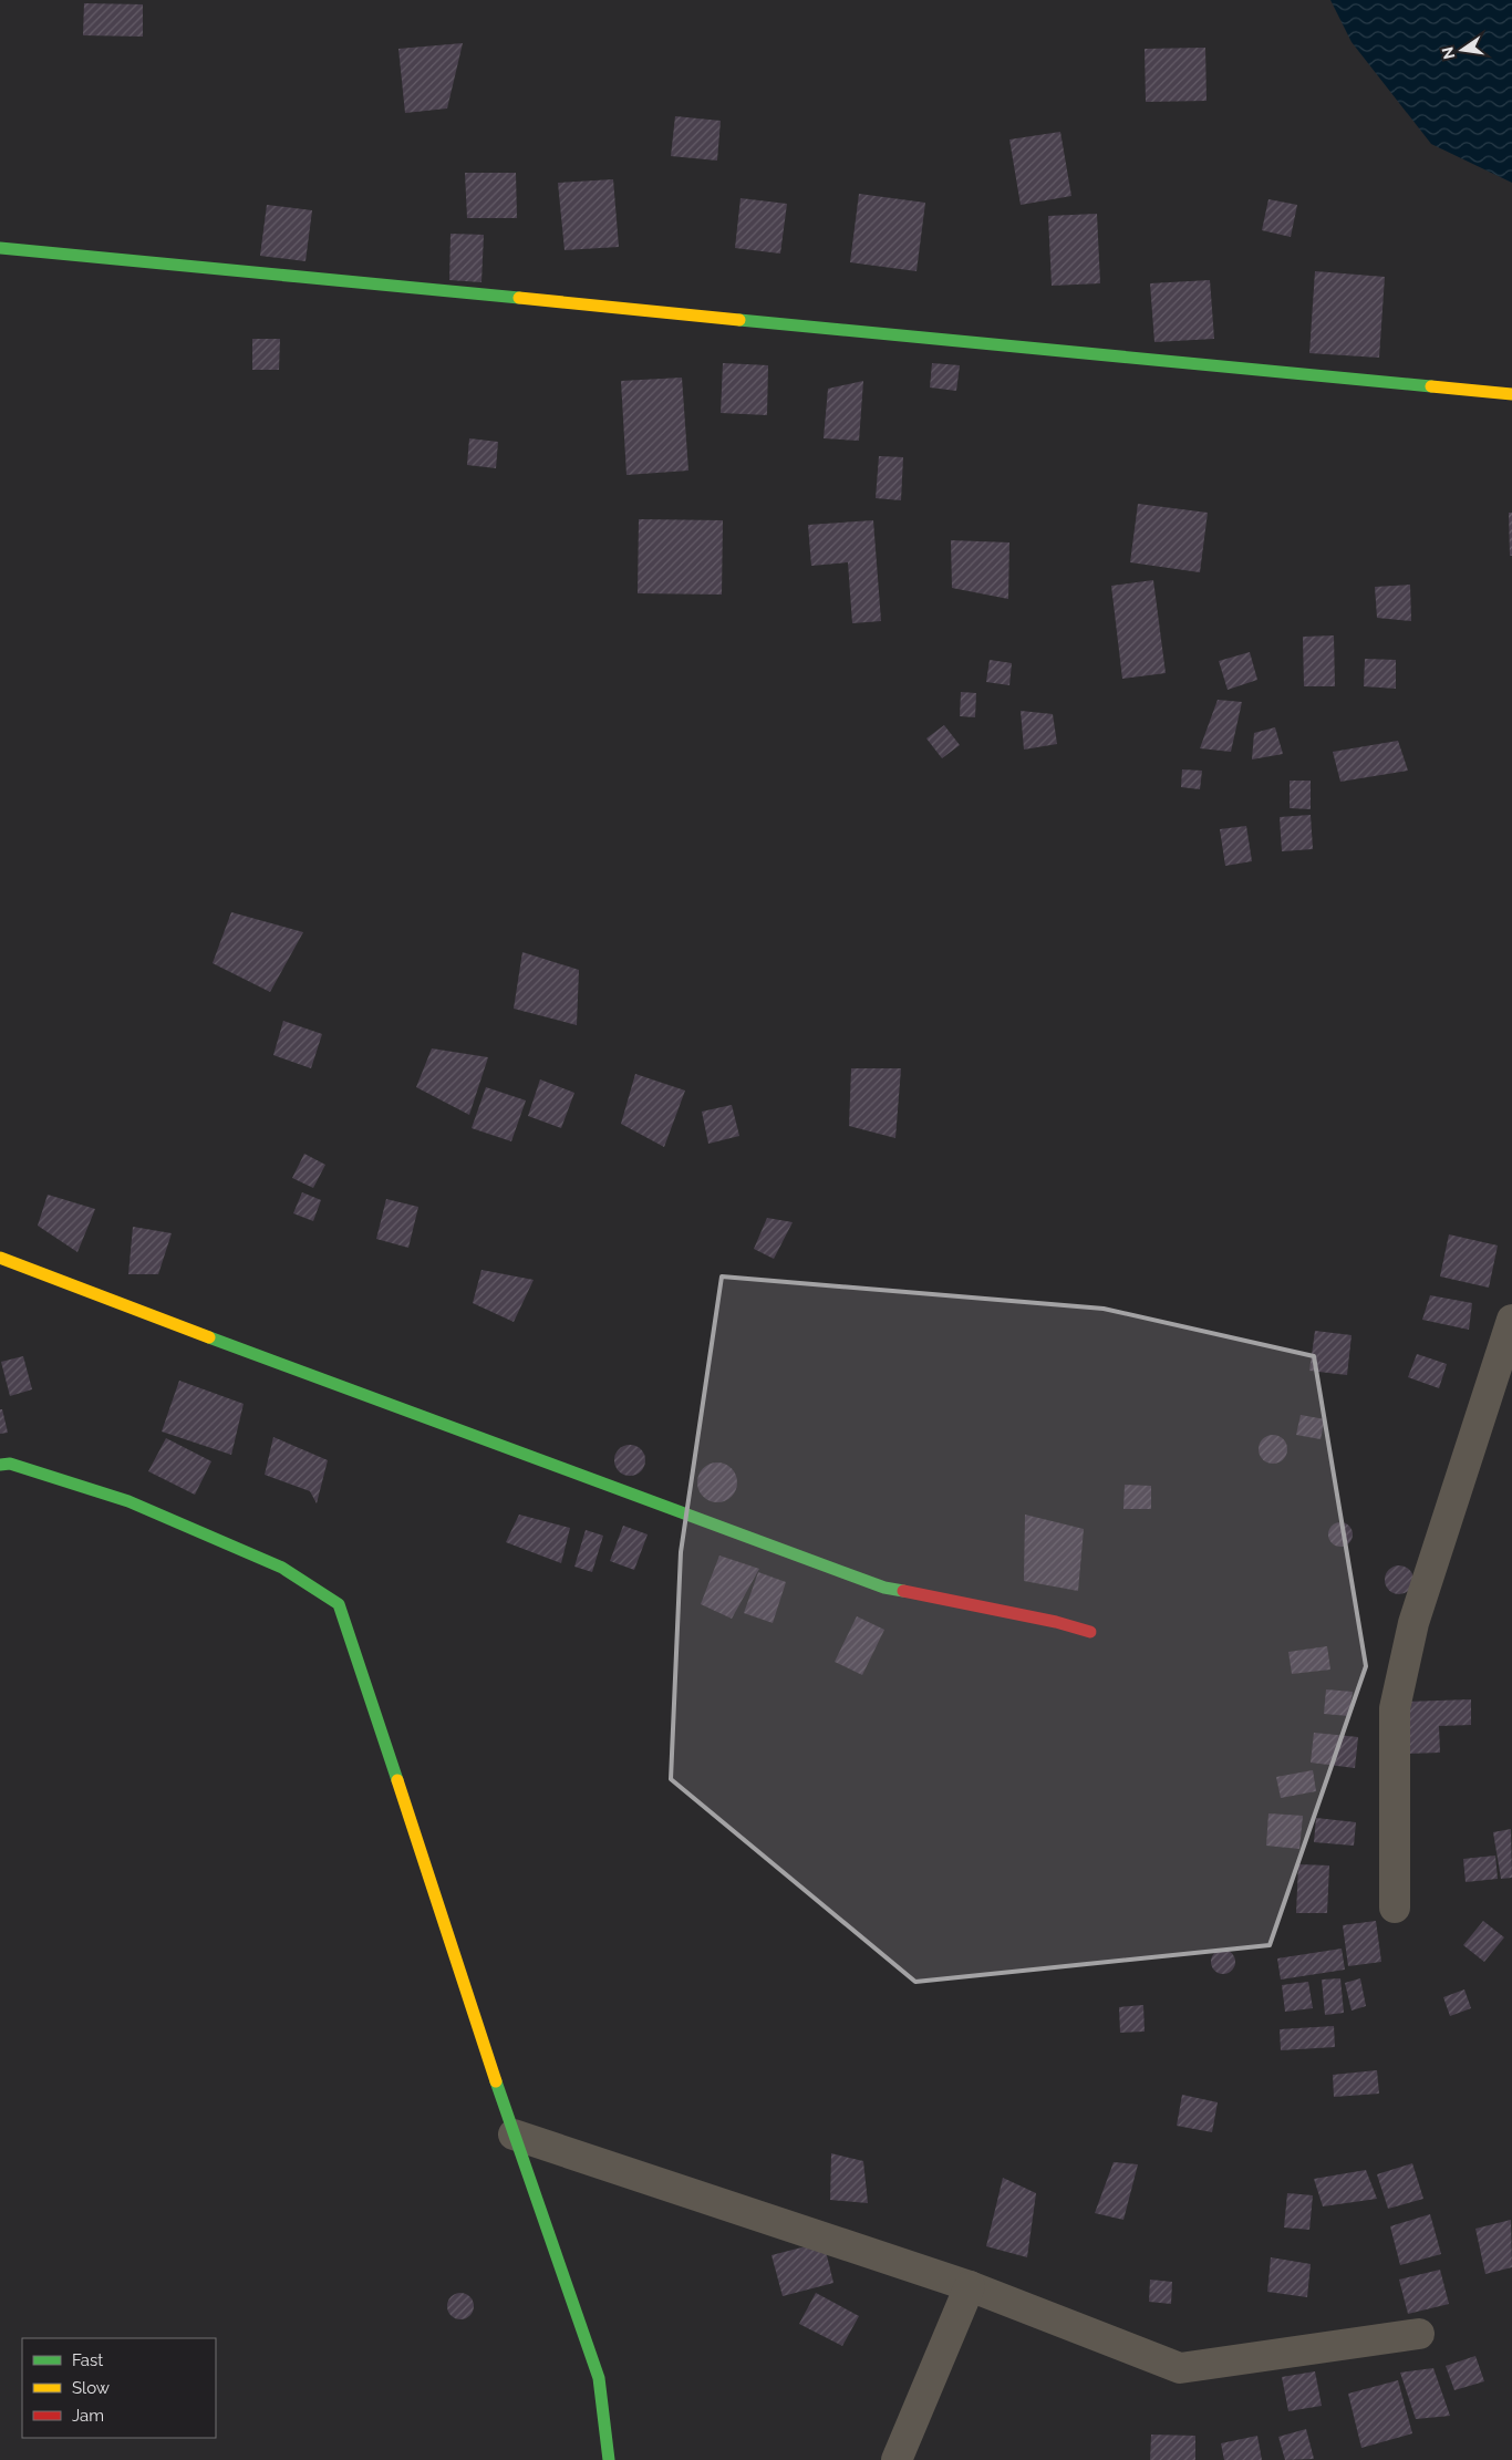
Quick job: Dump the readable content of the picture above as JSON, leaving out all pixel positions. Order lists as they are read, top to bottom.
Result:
{
  "legend": ["Fast", "Slow", "Jam"],
  "north": "left"
}
